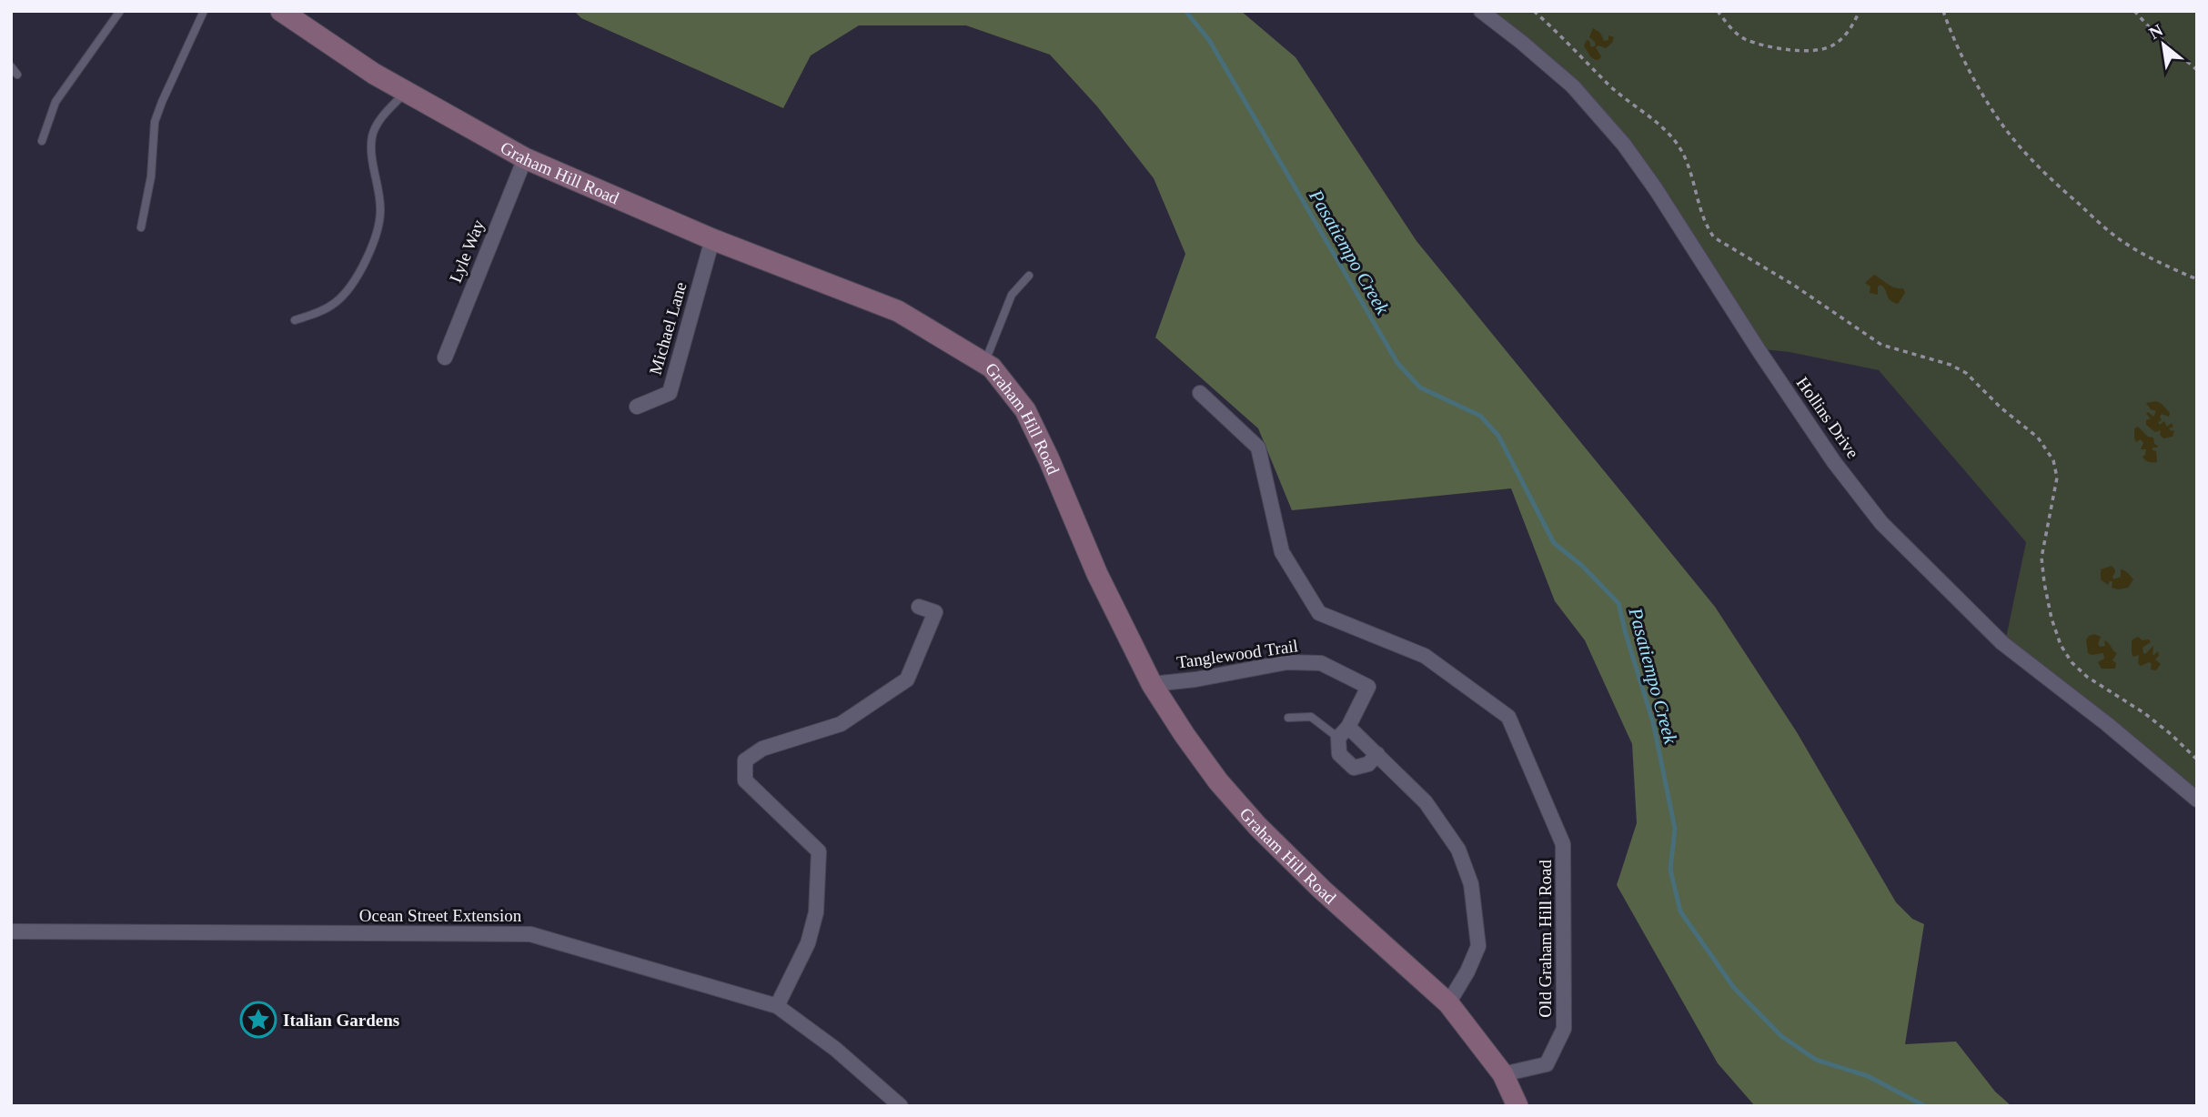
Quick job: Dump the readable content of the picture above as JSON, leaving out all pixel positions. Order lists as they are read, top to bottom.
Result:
{
  "streets": {
    "main road": ["Graham Hill Road"],
    "street": [
      "Lyle Way",
      "Michael Lane",
      "Hollins Drive",
      "Tanglewood Trail",
      "Ocean Street Extension",
      "Old Graham Hill Road"
    ]
  },
  "crossings": [
    ["Graham Hill Road", "Lyle Way"],
    ["Graham Hill Road", "Michael Lane"],
    ["Graham Hill Road", "Tanglewood Trail"],
    ["Graham Hill Road", "Old Graham Hill Road"]
  ],
  "water": ["Pasatiempo Creek"],
  "places": {
    "place": ["Italian Gardens"]
  },
  "north": "top left"
}
